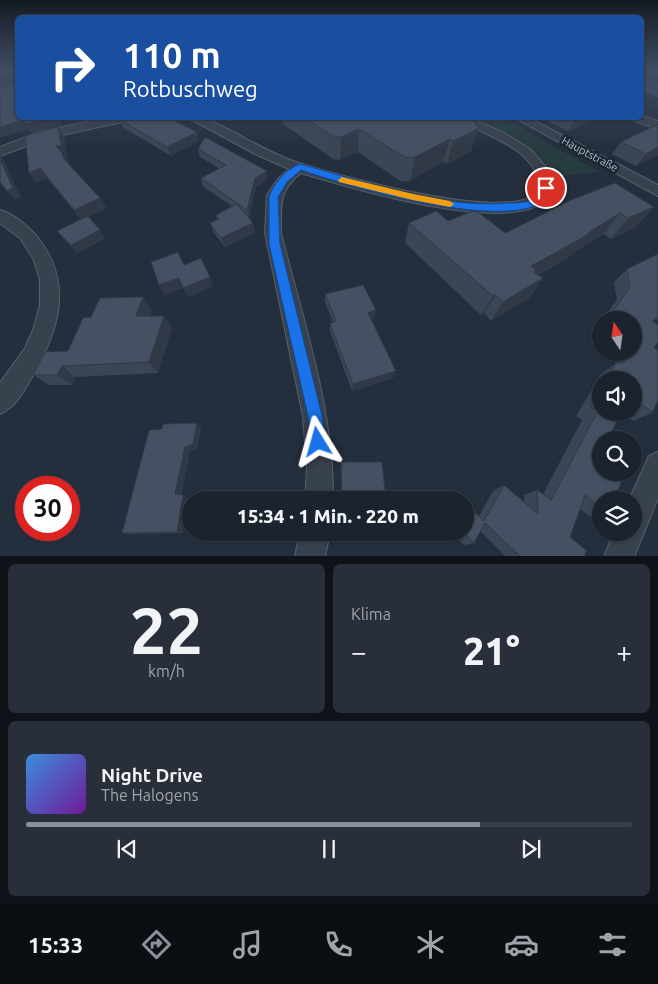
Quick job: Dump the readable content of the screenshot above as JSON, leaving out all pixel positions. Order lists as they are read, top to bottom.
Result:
{
  "streets": {
    "street": ["Hauptstraße"]
  },
  "north": "top",
  "page": {
    "turn": ["110 m", "Rotbuschweg"],
    "limit": "30",
    "trip": "15:34 · 1 Min. · 220 m",
    "tile": [
      ["22", "km/h"],
      "Klima"
    ],
    "heat": ["−", "21°", "+"],
    "song": ["Night Drive", "The Halogens"],
    "tabs": "15:33"
  }
}
